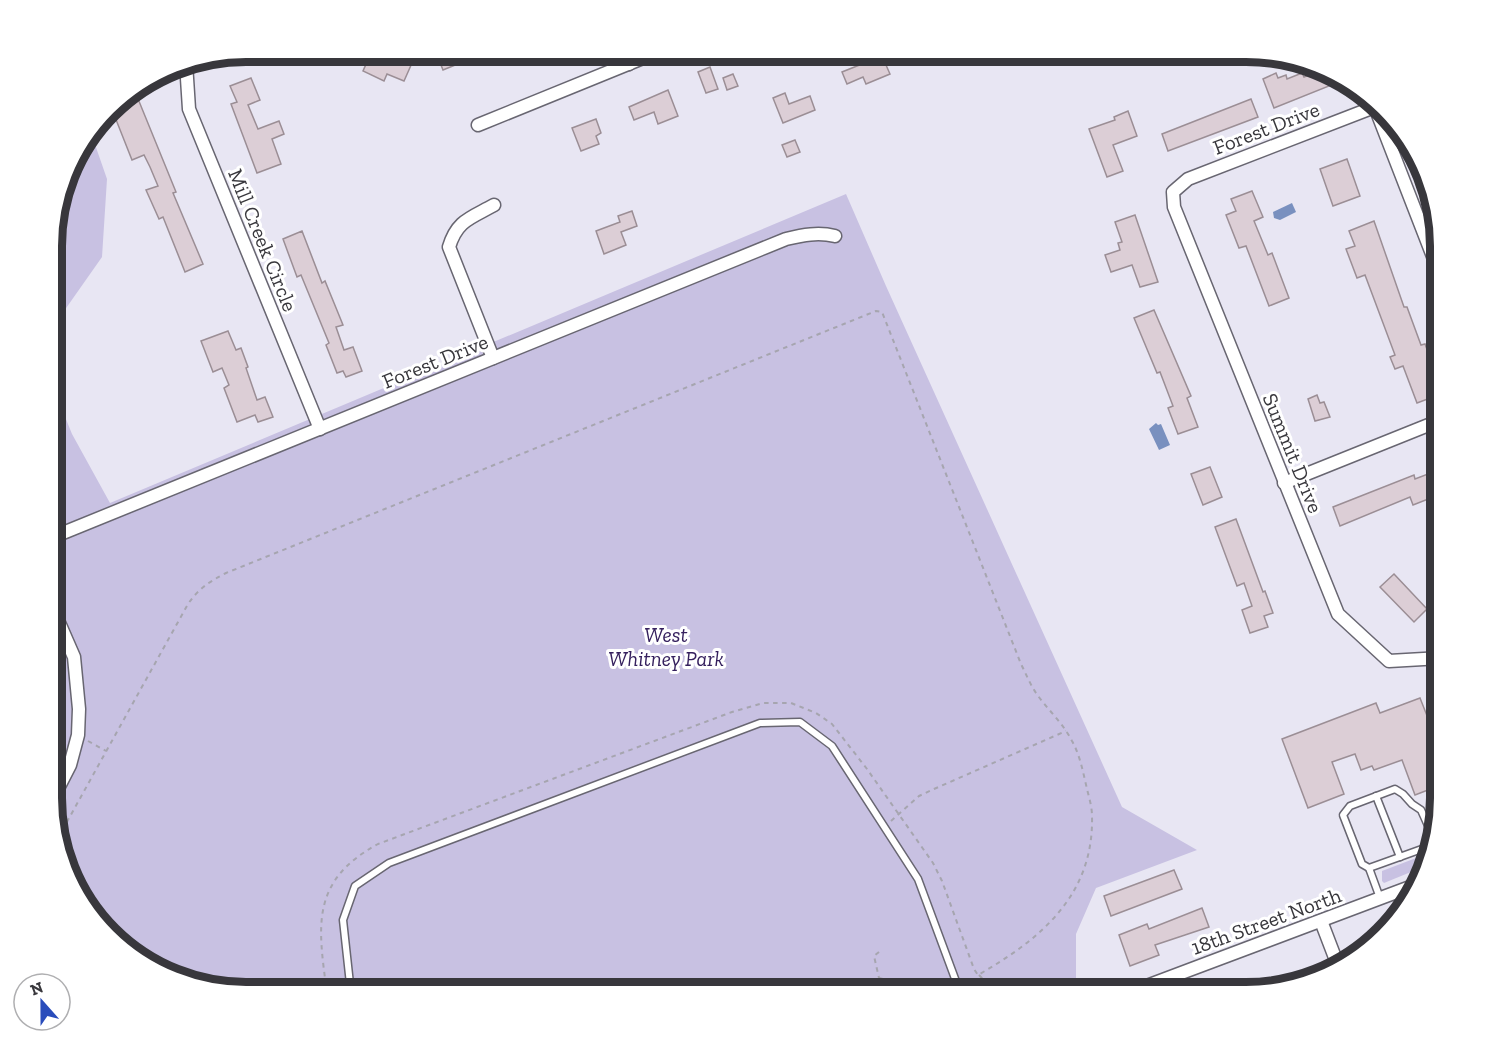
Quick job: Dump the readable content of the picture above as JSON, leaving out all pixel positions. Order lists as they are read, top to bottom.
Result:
{
  "streets": {
    "street": [
      "Forest Drive",
      "Mill Creek Circle",
      "Summit Drive",
      "18th Street North"
    ]
  },
  "crossings": [
    ["Forest Drive", "Mill Creek Circle"],
    ["Forest Drive", "Summit Drive"]
  ],
  "parks": ["West Whitney Park"],
  "north": "top"
}
